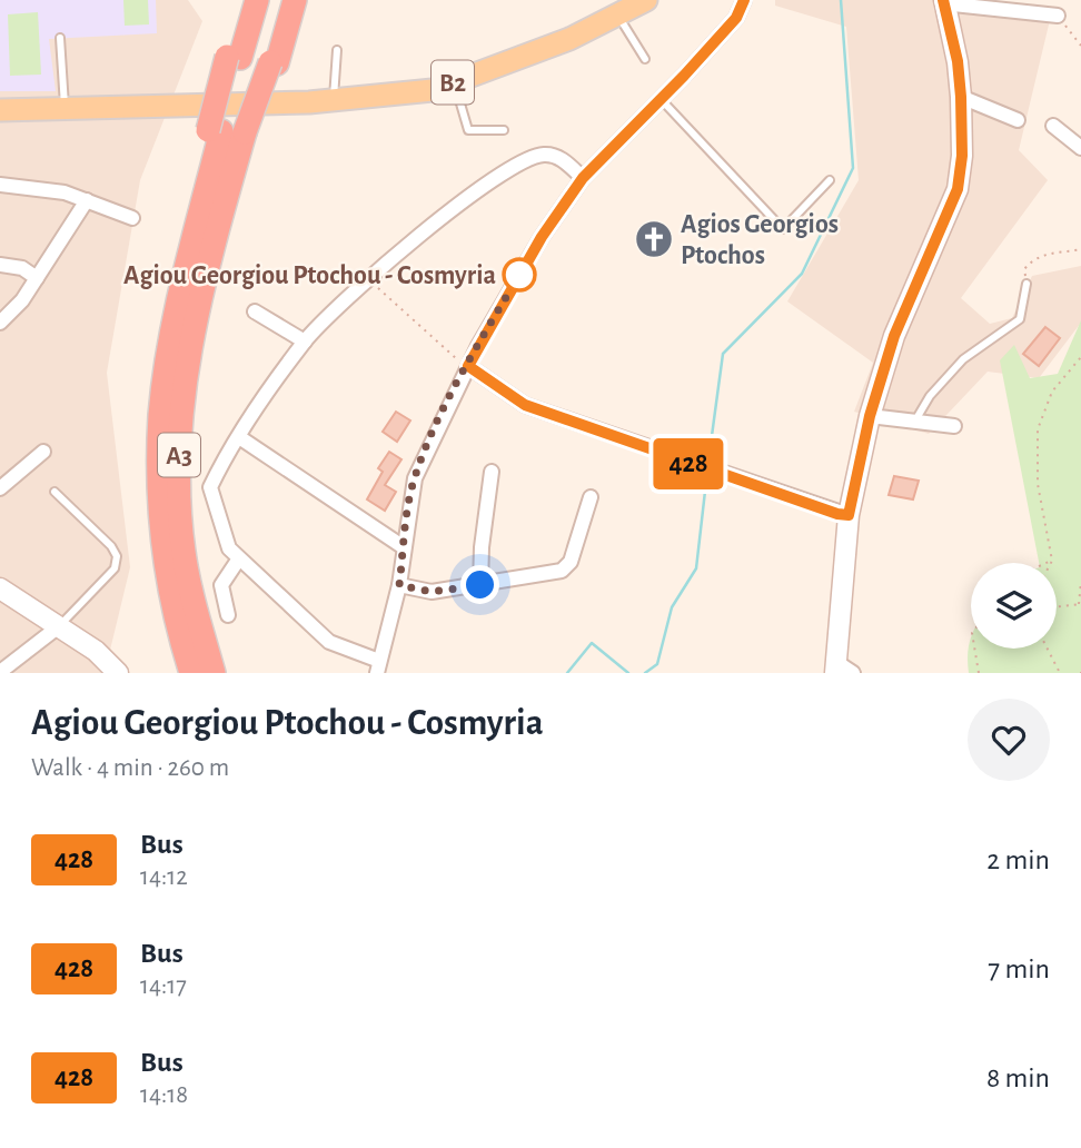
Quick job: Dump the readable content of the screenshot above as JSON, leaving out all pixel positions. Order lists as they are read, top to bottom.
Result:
{
  "streets": {
    "highway": ["A3"],
    "main road": ["B2"]
  },
  "places": {
    "church": ["Agios Georgios Ptochos"],
    "other": ["Agiou Georgiou Ptochou - Cosmyria"]
  },
  "lines": ["bus line 428"],
  "page": {
    "on_map": "428",
    "heading": ["Agiou Georgiou Ptochou - Cosmyria", "Walk · 4 min · 260 m"],
    "list": [
      {
        "mark": "428",
        "name": "Bus",
        "note": "14:12",
        "value": "2 min"
      },
      {
        "mark": "428",
        "name": "Bus",
        "note": "14:17",
        "value": "7 min"
      },
      {
        "mark": "428",
        "name": "Bus",
        "note": "14:18",
        "value": "8 min"
      }
    ]
  }
}
